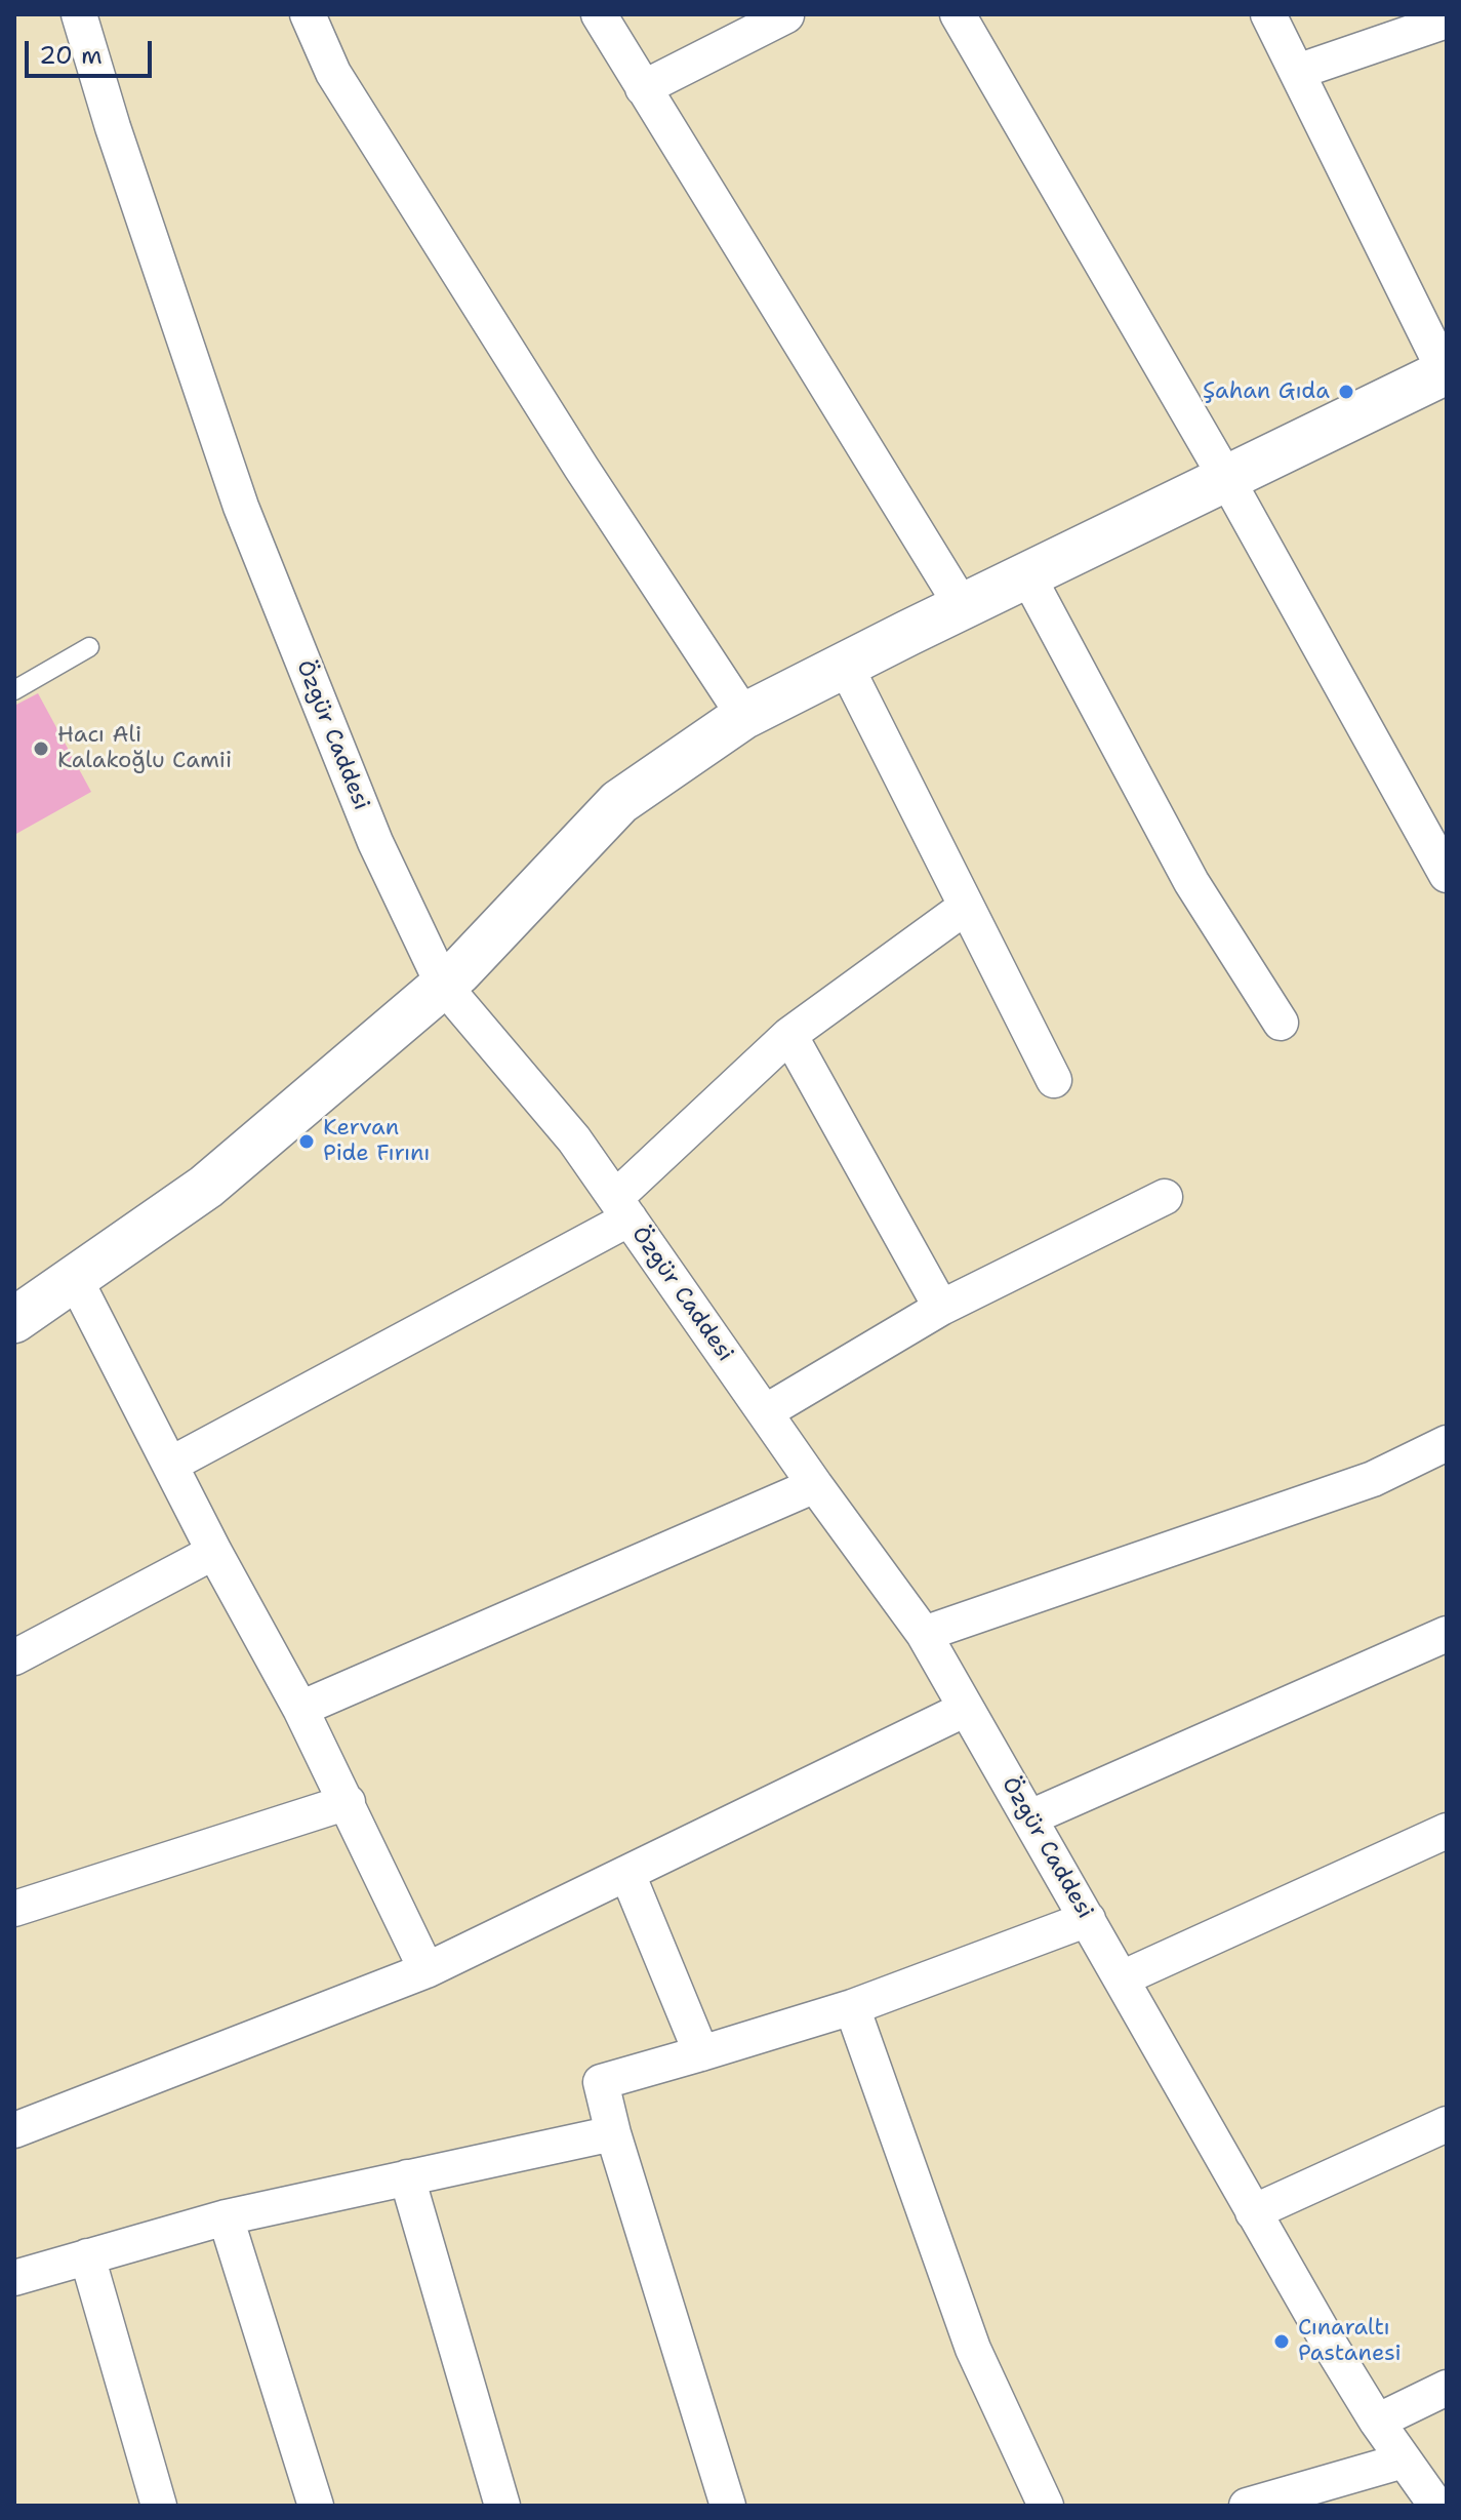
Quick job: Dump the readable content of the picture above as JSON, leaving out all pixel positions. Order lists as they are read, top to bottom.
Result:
{
  "streets": {
    "street": ["Özgür Caddesi"]
  },
  "places": [
    "Şahan Gıda",
    "Hacı Ali Kalakoğlu Camii",
    "Kervan Pide Fırını",
    "Cınaraltı Pastanesi"
  ],
  "scale_bar": "20 m"
}
